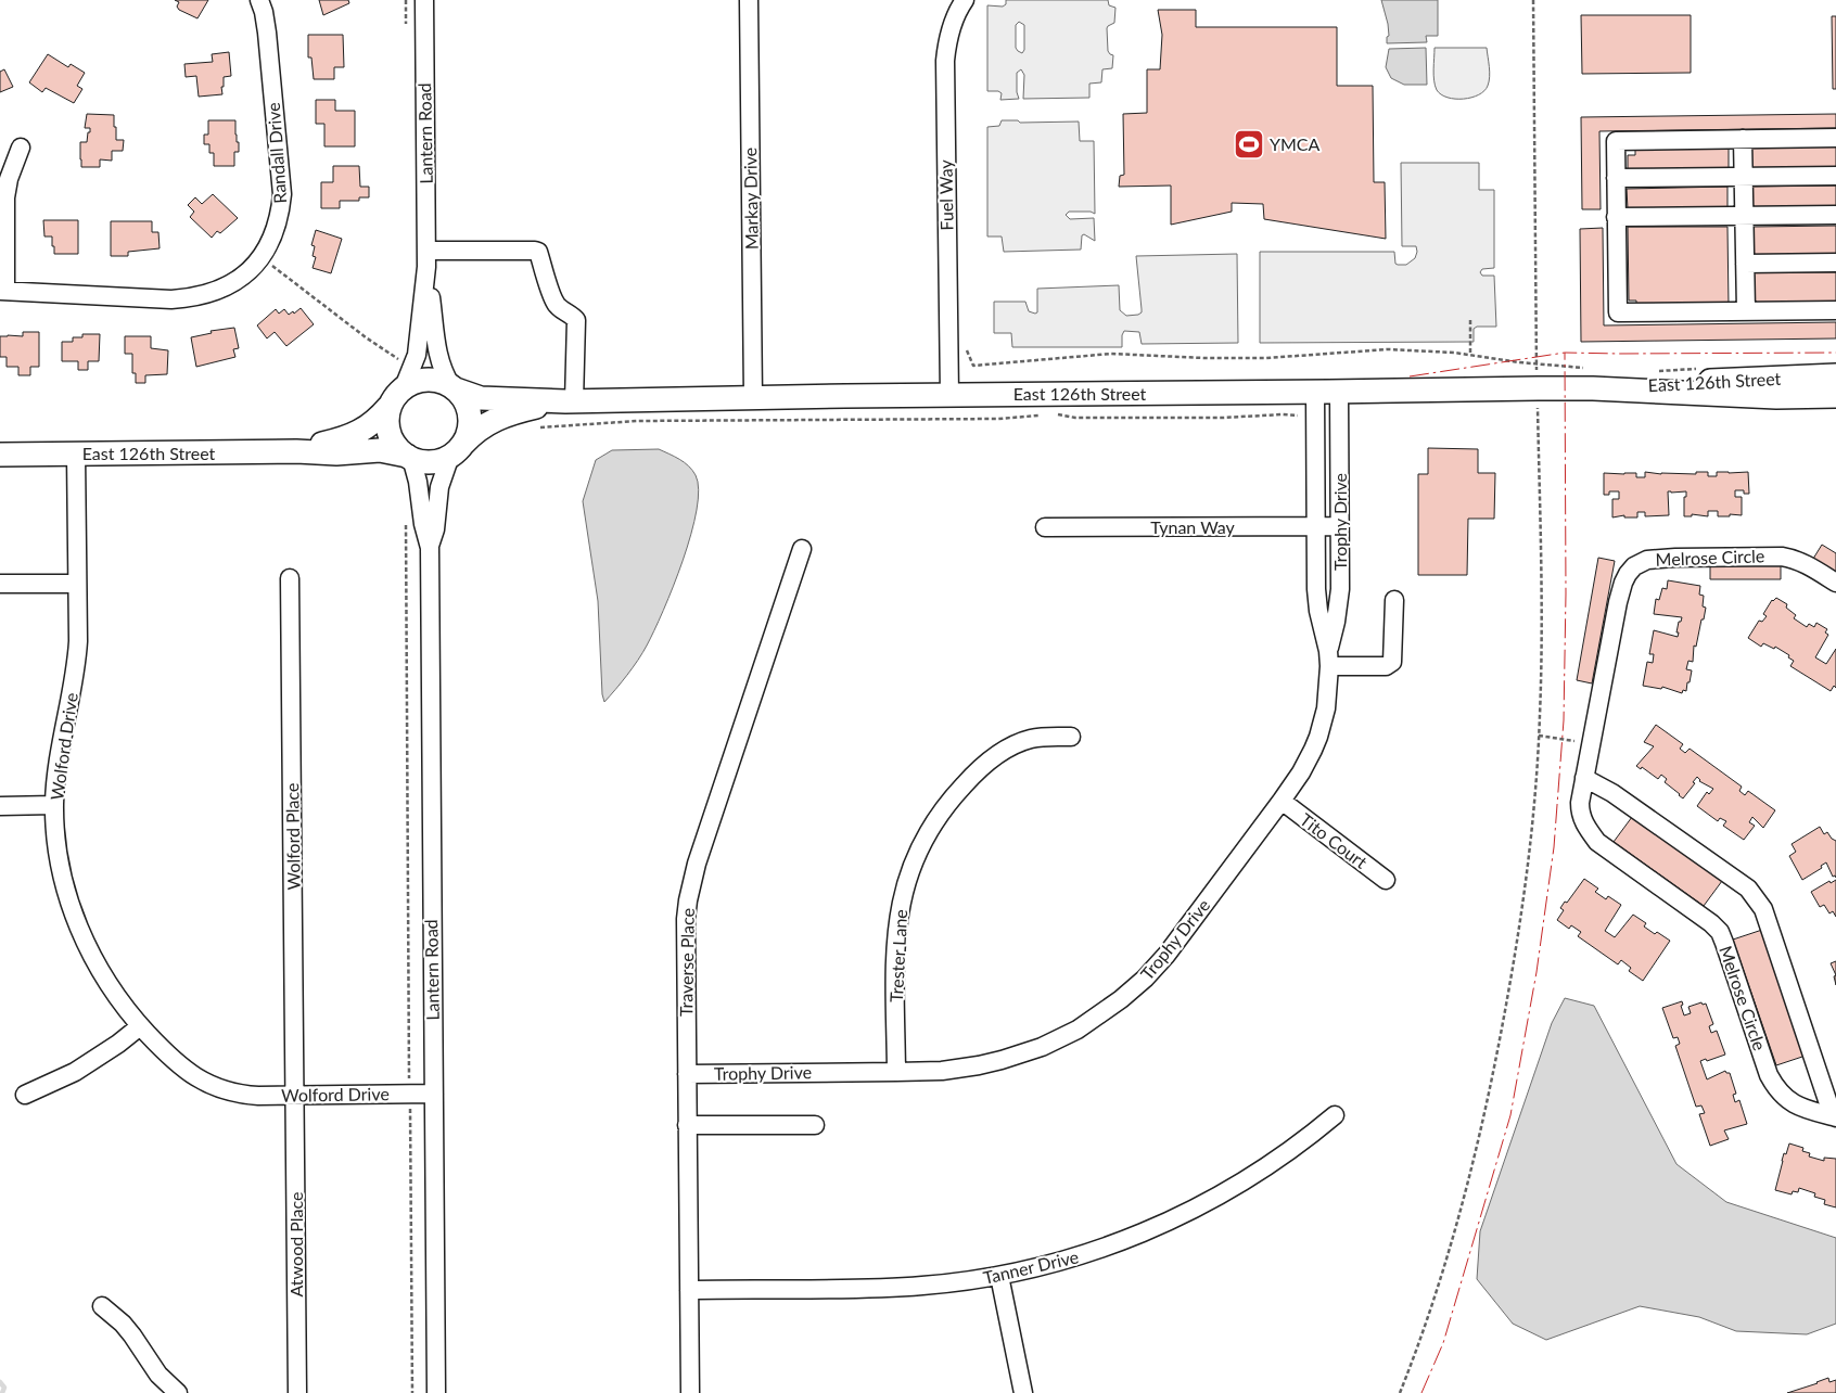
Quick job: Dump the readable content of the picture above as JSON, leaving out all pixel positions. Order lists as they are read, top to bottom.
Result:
{
  "streets": {
    "main road": ["East 126th Street"],
    "street": [
      "Lantern Road",
      "Randall Drive",
      "Fuel Way",
      "Markay Drive",
      "Trophy Drive",
      "Tynan Way",
      "Melrose Circle",
      "Wolford Drive",
      "Wolford Place",
      "Tito Court",
      "Trester Lane",
      "Traverse Place",
      "Atwood Place",
      "Tanner Drive"
    ]
  },
  "crossings": [
    ["Lantern Road", "East 126th Street"],
    ["Lantern Road", "Wolford Drive"],
    ["Fuel Way", "East 126th Street"],
    ["Markay Drive", "East 126th Street"],
    ["East 126th Street", "Trophy Drive"],
    ["East 126th Street", "Wolford Drive"],
    ["Trophy Drive", "Tynan Way"],
    ["Trophy Drive", "Tito Court"],
    ["Trophy Drive", "Trester Lane"],
    ["Trophy Drive", "Traverse Place"],
    ["Wolford Drive", "Wolford Place"],
    ["Wolford Drive", "Atwood Place"],
    ["Wolford Place", "Atwood Place"],
    ["Traverse Place", "Tanner Drive"]
  ],
  "places": {
    "sports": ["YMCA"]
  }
}
